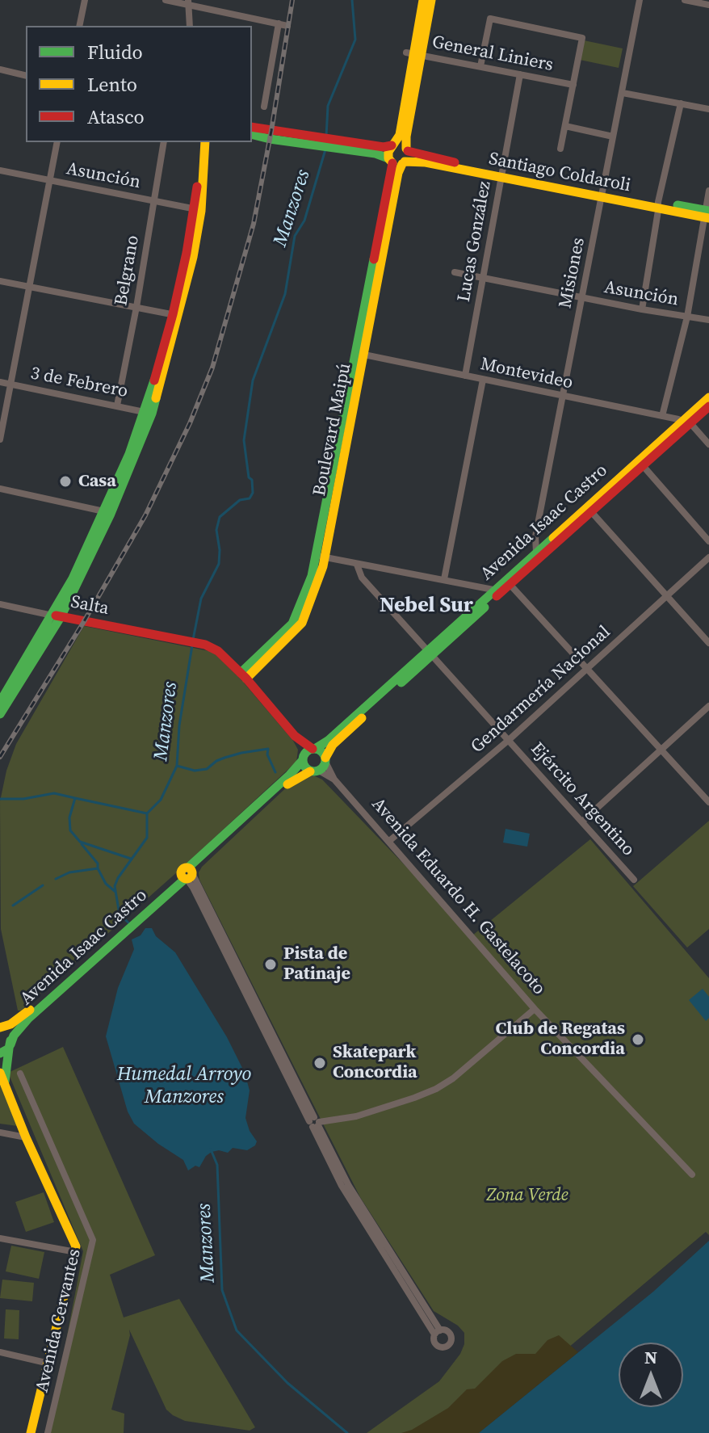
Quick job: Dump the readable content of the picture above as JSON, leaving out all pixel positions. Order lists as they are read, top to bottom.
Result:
{
  "streets": {
    "main road": [
      "Santiago Coldaroli",
      "Boulevard Maipú",
      "Avenida Isaac Castro",
      "Salta"
    ],
    "street": [
      "General Liniers",
      "Asunción",
      "Lucas González",
      "Belgrano",
      "Misiones",
      "Montevideo",
      "3 de Febrero",
      "Gendarmería Nacional",
      "Ejército Argentino",
      "Avenida Eduardo H. Gastelacoto",
      "Avenida Cervantes"
    ]
  },
  "crossings": [
    ["General Liniers", "Lucas González"],
    ["Santiago Coldaroli", "Lucas González"],
    ["Santiago Coldaroli", "Misiones"],
    ["Santiago Coldaroli", "Boulevard Maipú"],
    ["Asunción", "Lucas González"],
    ["Asunción", "Belgrano"],
    ["Asunción", "Misiones"],
    ["Lucas González", "Montevideo"],
    ["Belgrano", "3 de Febrero"],
    ["Misiones", "Montevideo"],
    ["Misiones", "Avenida Isaac Castro"],
    ["Montevideo", "Boulevard Maipú"],
    ["Montevideo", "Avenida Isaac Castro"],
    ["Boulevard Maipú", "Salta"],
    ["Avenida Isaac Castro", "Ejército Argentino"],
    ["Avenida Isaac Castro", "Avenida Eduardo H. Gastelacoto"],
    ["Gendarmería Nacional", "Ejército Argentino"],
    ["Gendarmería Nacional", "Avenida Eduardo H. Gastelacoto"]
  ],
  "districts": ["Nebel Sur"],
  "water": ["Manzores", "Humedal Arroyo Manzores"],
  "parks": ["Zona Verde"],
  "places": [
    "Casa",
    "Pista de Patinaje",
    "Club de Regatas Concordia",
    "Skatepark Concordia"
  ],
  "legend": ["Fluido", "Lento", "Atasco"],
  "north": "top"
}
